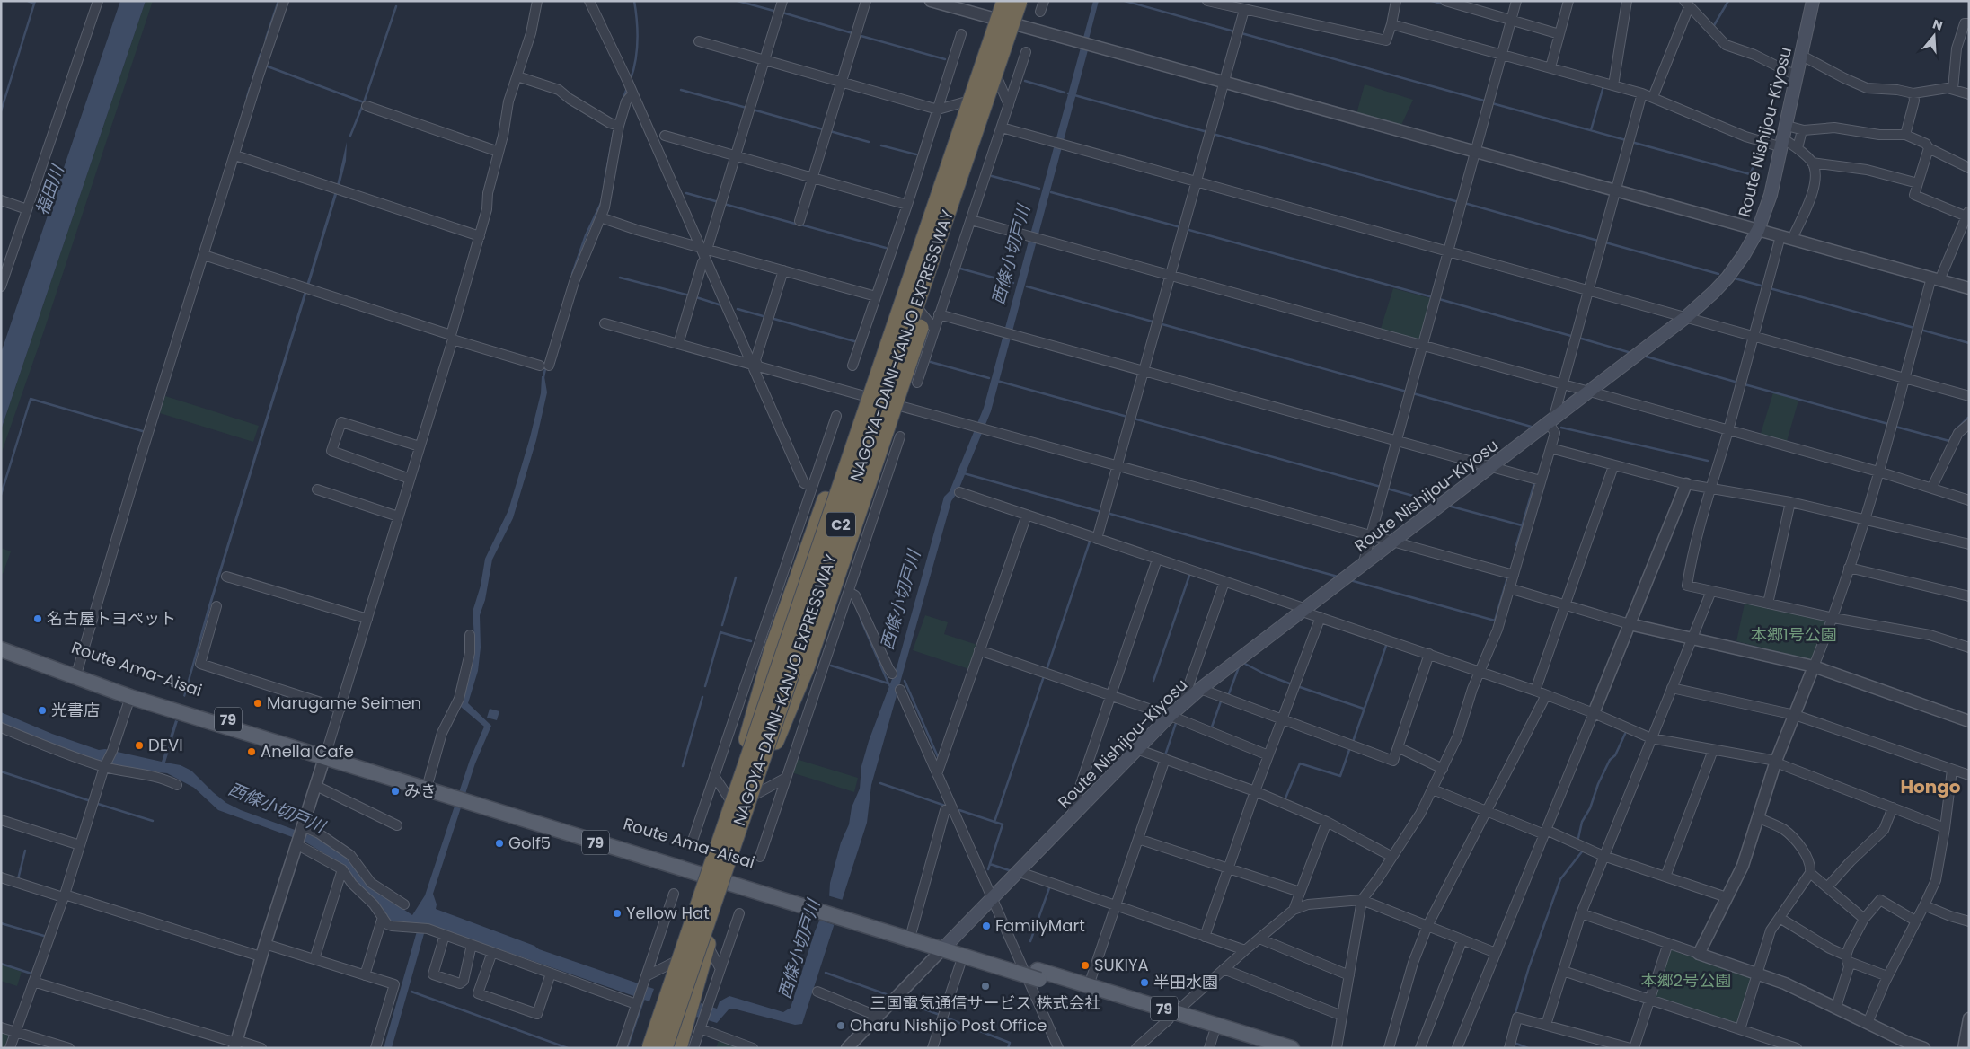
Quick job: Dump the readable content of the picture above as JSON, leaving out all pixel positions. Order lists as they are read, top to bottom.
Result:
{
  "streets": {
    "highway": ["NAGOYA-DAINI-KANJO EXPRESSWAY", "C2"],
    "main road": ["Route Nishijou-Kiyosu", "Route Ama-Aisai", "79"]
  },
  "crossings": [
    ["Route Nishijou-Kiyosu", "Route Ama-Aisai"]
  ],
  "districts": ["Hongo"],
  "water": ["福田川", "西條小切戸川"],
  "parks": ["本郷1号公園", "本郷2号公園"],
  "places": [
    "名古屋トヨペット",
    "Marugame Seimen",
    "光書店",
    "DEVI",
    "Anella Cafe",
    "みき",
    "Golf5",
    "Yellow Hat",
    "FamilyMart",
    "SUKIYA",
    "半田水園",
    "三国電気通信サービス 株式会社",
    "Oharu Nishijo Post Office"
  ],
  "north": "top"
}
